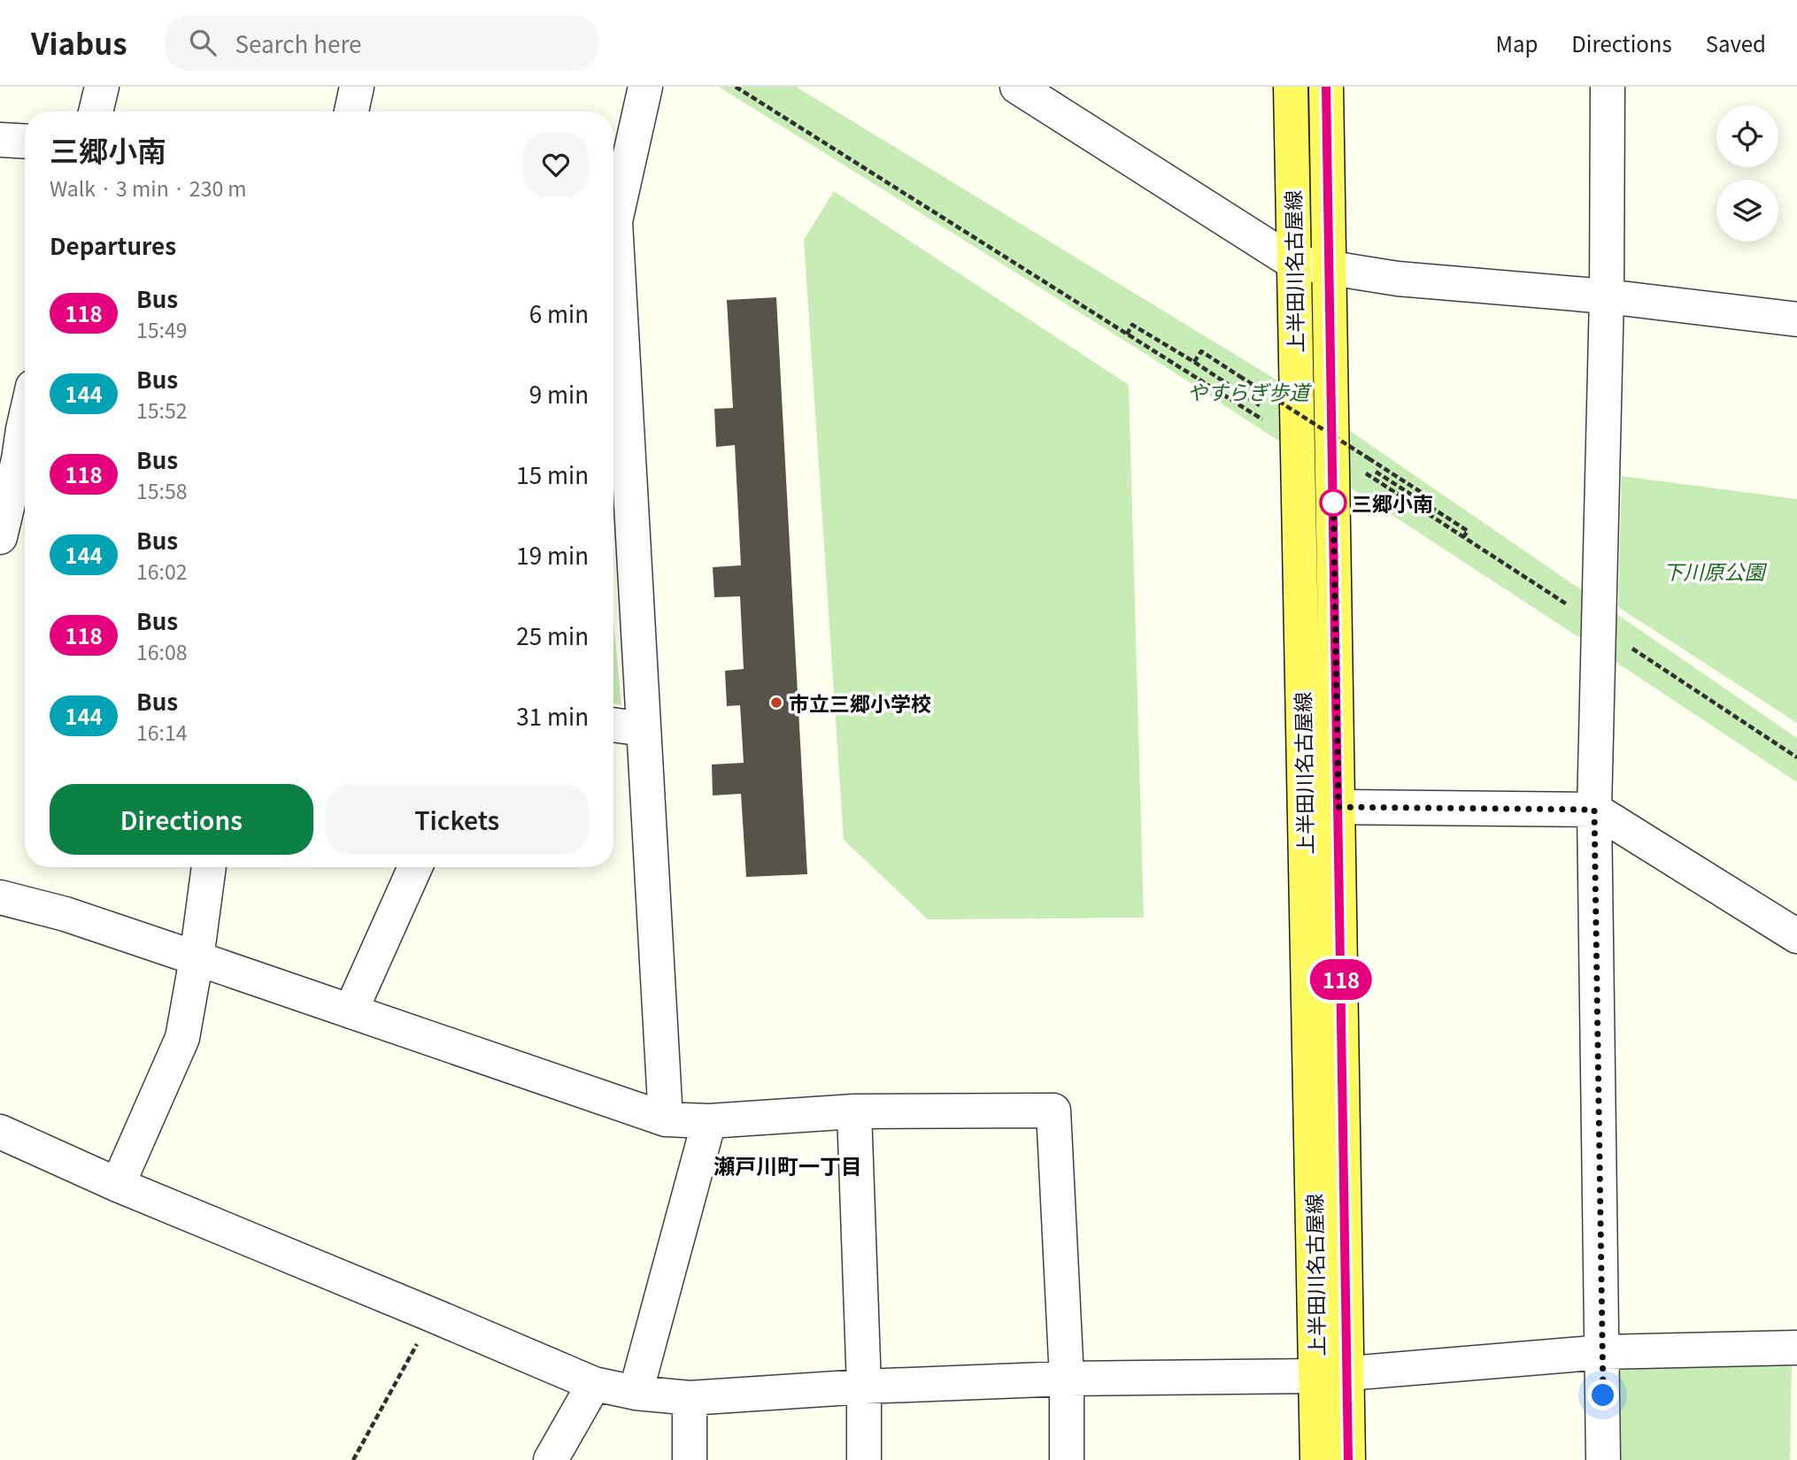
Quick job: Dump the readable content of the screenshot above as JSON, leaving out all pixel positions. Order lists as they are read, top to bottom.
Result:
{
  "streets": {
    "main road": ["上半田川名古屋線"]
  },
  "districts": ["瀬戸川町一丁目"],
  "parks": ["やすらぎ歩道", "下川原公園"],
  "places": ["三郷小南", "市立三郷小学校"],
  "lines": ["bus line 118"],
  "page": {
    "header": "Viabus",
    "search": "Search here",
    "nav": ["Map", "Directions", "Saved"],
    "on_map": "118",
    "heading": [
      ["三郷小南", "Walk · 3 min · 230 m"],
      "Departures"
    ],
    "list": [
      {
        "mark": "118",
        "name": "Bus",
        "note": "15:49",
        "value": "6 min"
      },
      {
        "mark": "144",
        "name": "Bus",
        "note": "15:52",
        "value": "9 min"
      },
      {
        "mark": "118",
        "name": "Bus",
        "note": "15:58",
        "value": "15 min"
      },
      {
        "mark": "144",
        "name": "Bus",
        "note": "16:02",
        "value": "19 min"
      },
      {
        "mark": "118",
        "name": "Bus",
        "note": "16:08",
        "value": "25 min"
      },
      {
        "mark": "144",
        "name": "Bus",
        "note": "16:14",
        "value": "31 min"
      }
    ],
    "buttons": ["Directions", "Tickets"]
  }
}
